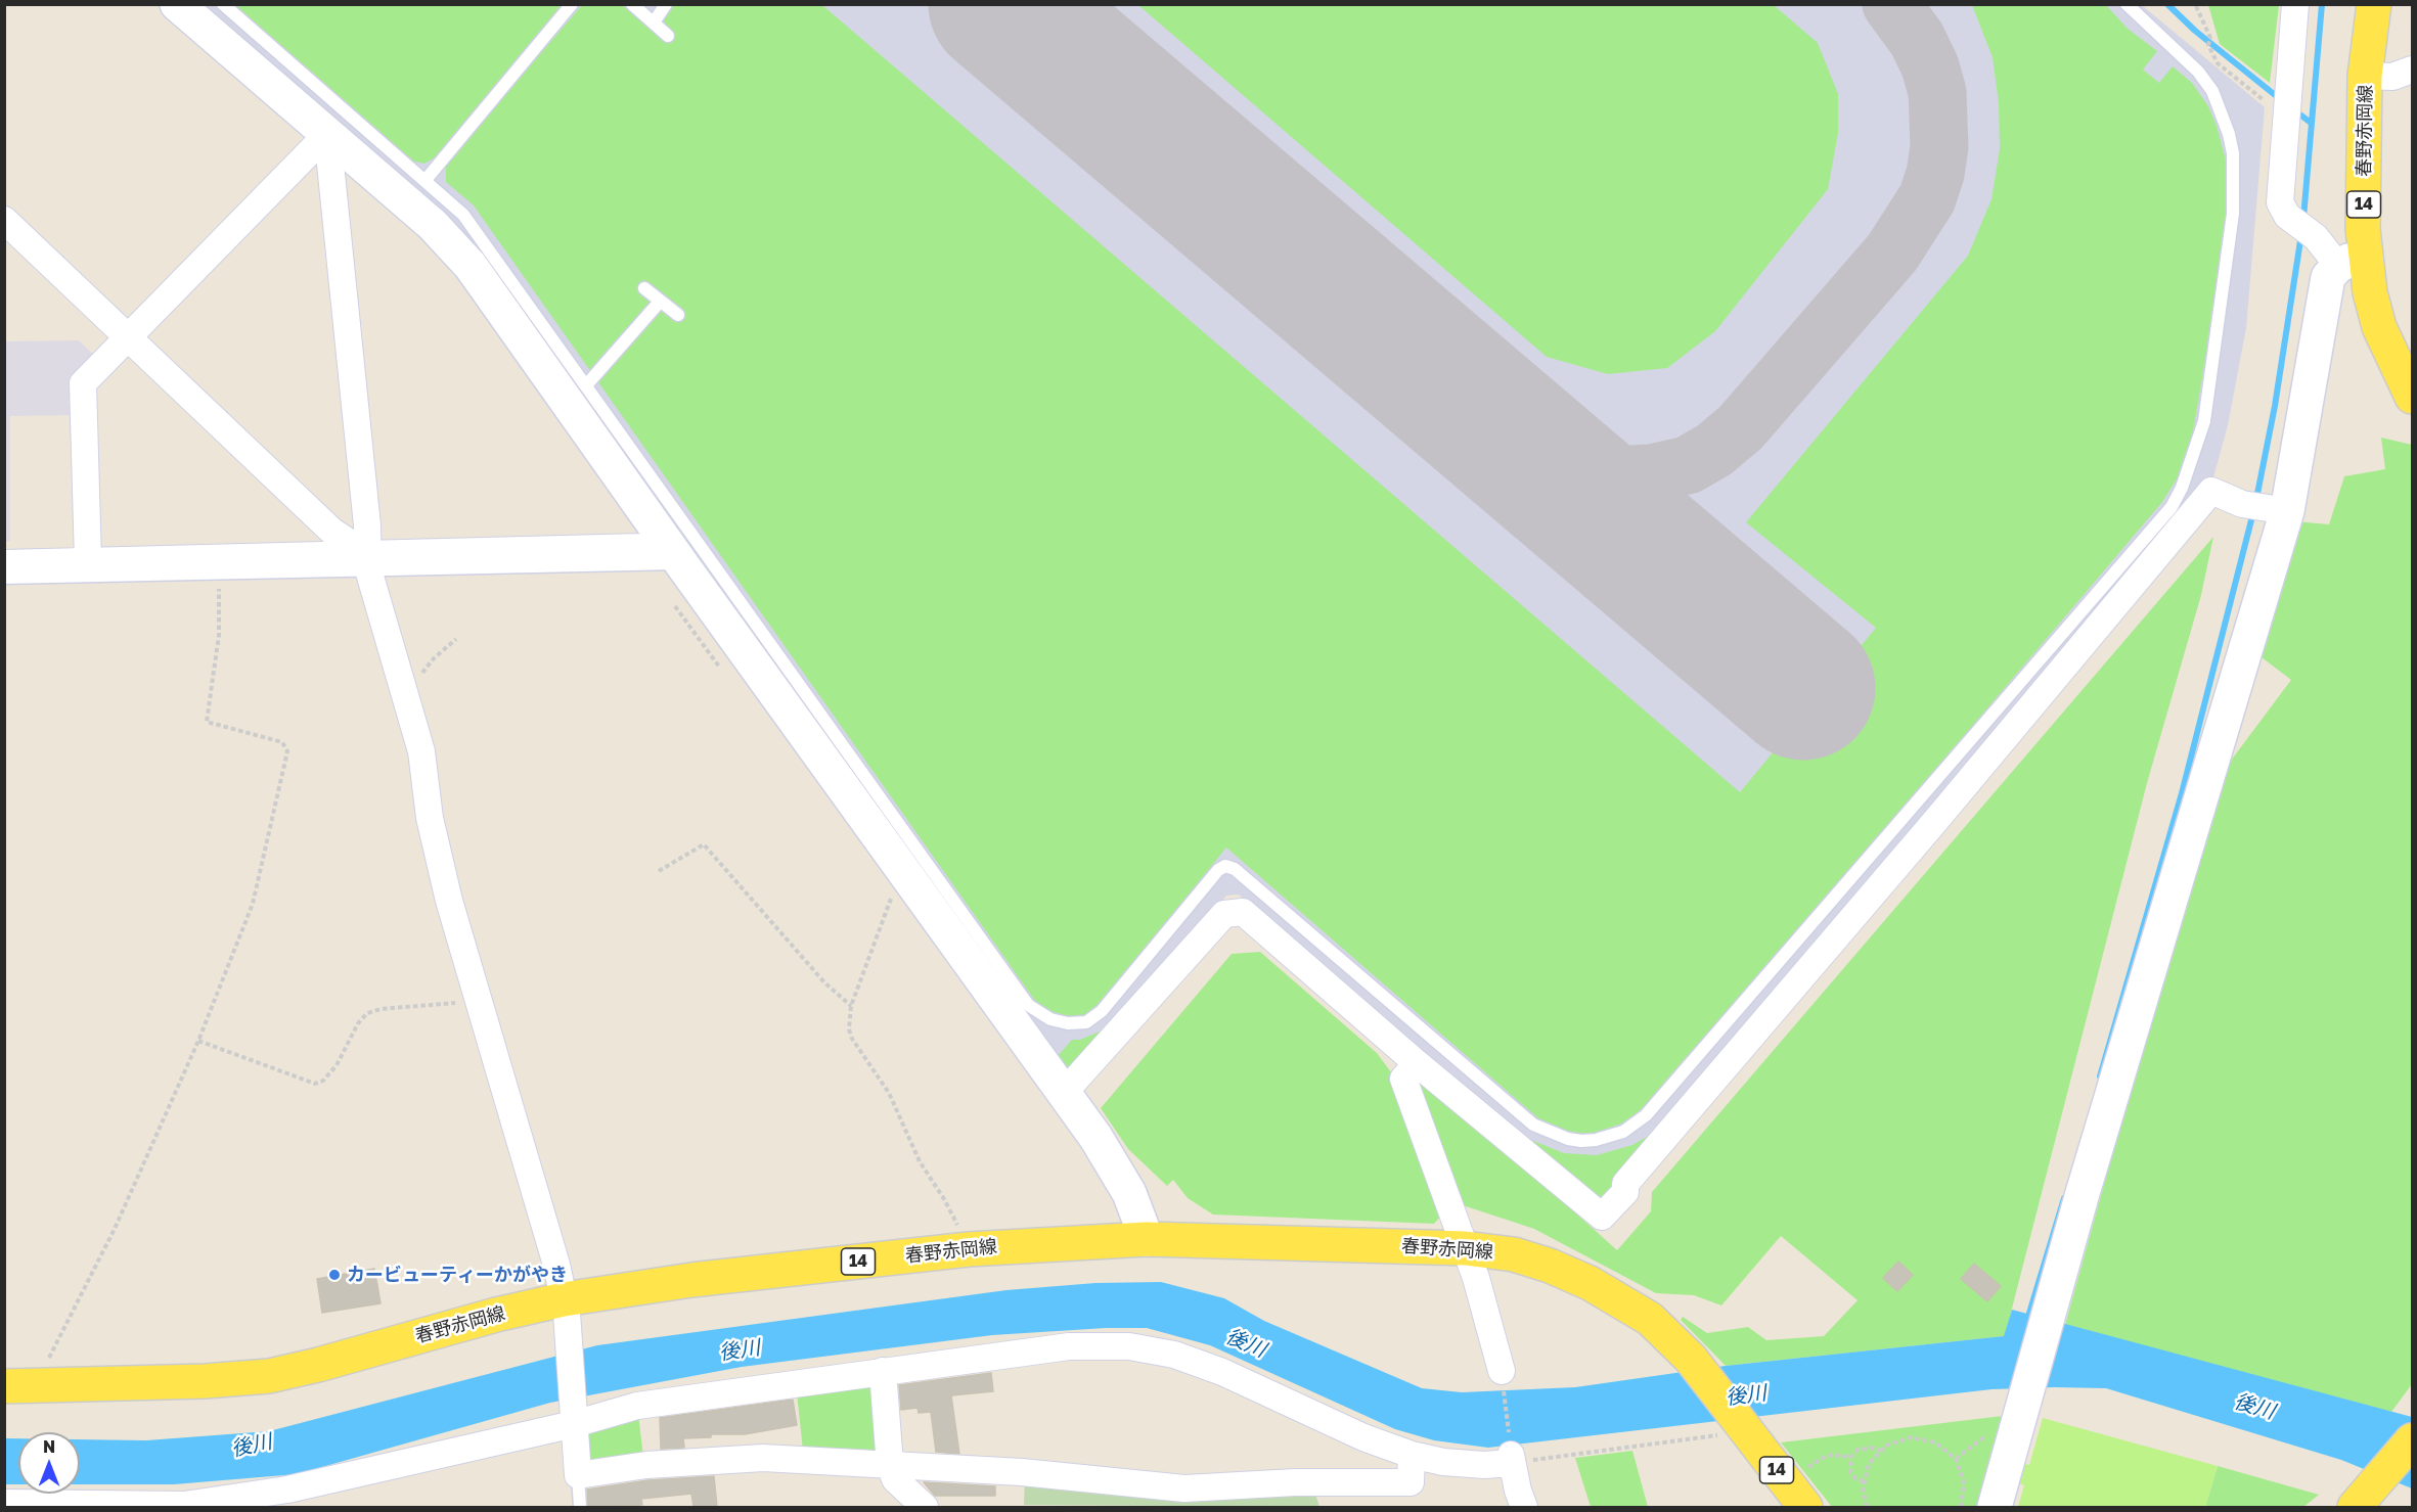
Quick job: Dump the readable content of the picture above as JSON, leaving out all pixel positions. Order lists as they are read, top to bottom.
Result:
{
  "streets": {
    "main road": ["春野赤岡線", "14"]
  },
  "water": ["後川"],
  "places": ["カービューティーかがやき"],
  "north": "top"
}
